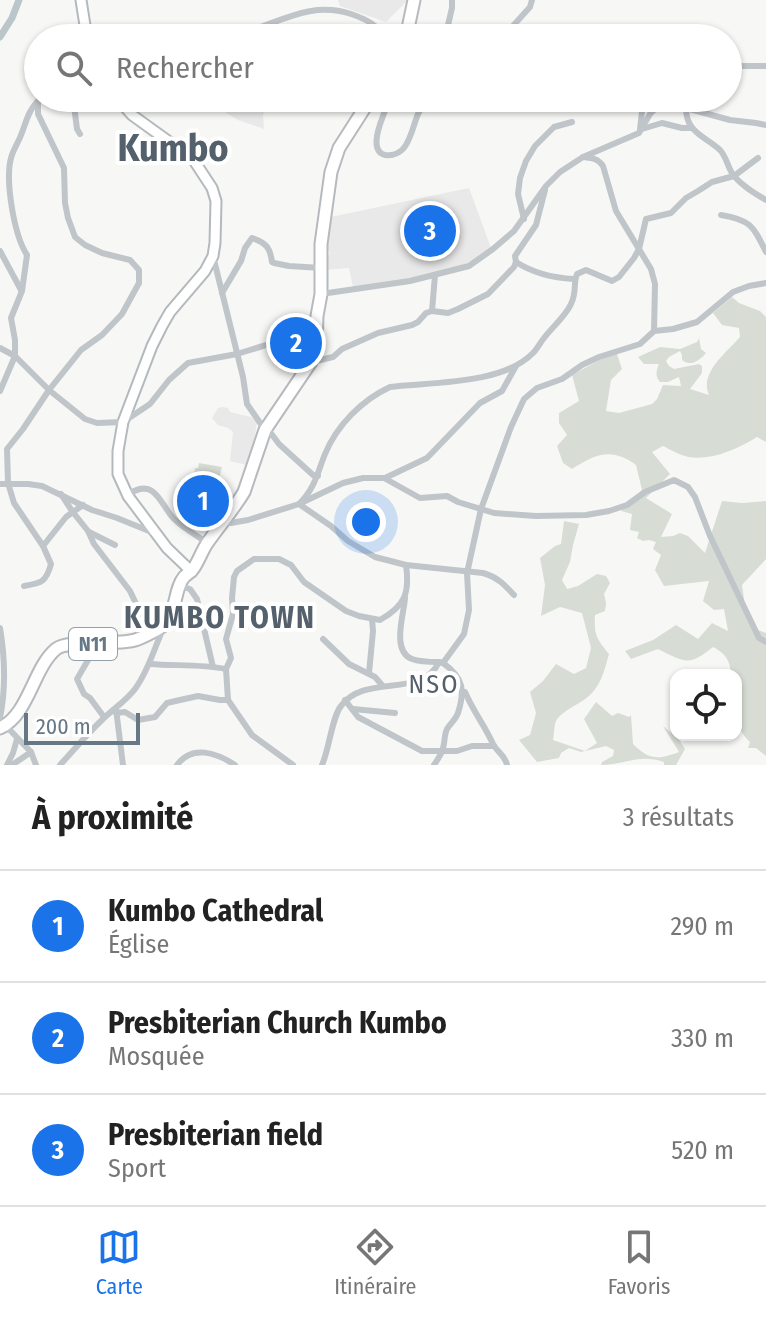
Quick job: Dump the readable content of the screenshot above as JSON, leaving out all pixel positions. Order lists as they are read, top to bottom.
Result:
{
  "streets": {
    "highway": ["N11"]
  },
  "districts": ["Kumbo", "KUMBO TOWN", "NSO"],
  "scale_bar": "200 m",
  "page": {
    "search": "Rechercher",
    "pins": ["3", "2", "1"],
    "scale": "200 m",
    "heading": ["À proximité", "3 résultats"],
    "list": [
      {
        "mark": "1",
        "name": "Kumbo Cathedral",
        "note": "Église",
        "value": "290 m"
      },
      {
        "mark": "2",
        "name": "Presbiterian Church Kumbo",
        "note": "Mosquée",
        "value": "330 m"
      },
      {
        "mark": "3",
        "name": "Presbiterian field",
        "note": "Sport",
        "value": "520 m"
      }
    ],
    "nav": ["Carte", "Itinéraire", "Favoris"]
  }
}
